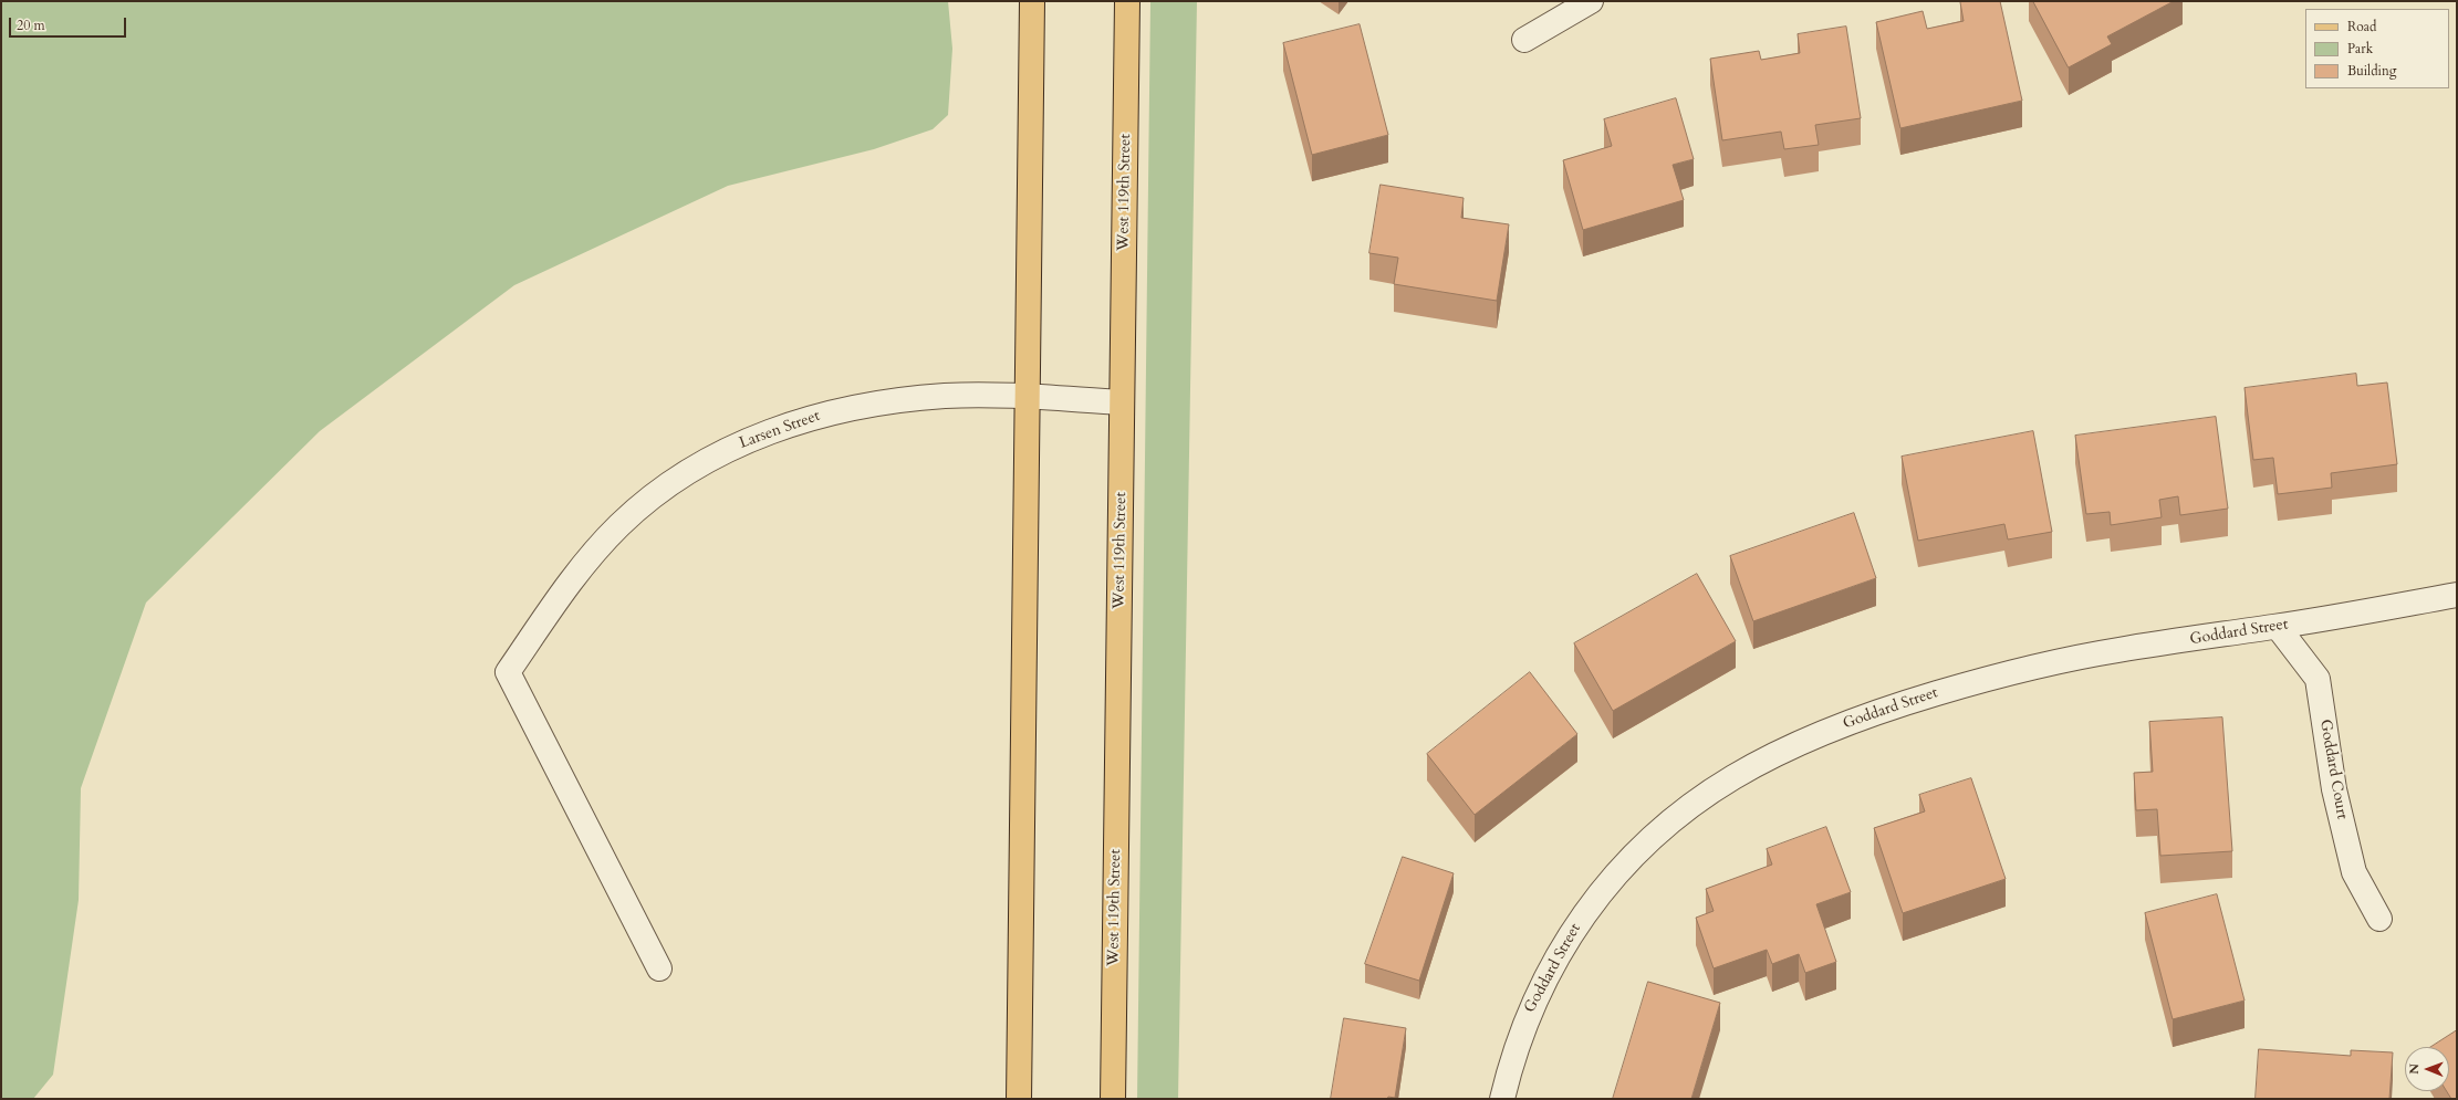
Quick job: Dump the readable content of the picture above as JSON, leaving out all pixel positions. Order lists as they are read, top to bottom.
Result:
{
  "streets": {
    "main road": ["West 119th Street"],
    "street": ["Larsen Street", "Goddard Street", "Goddard Court"]
  },
  "crossings": [
    ["West 119th Street", "Larsen Street"],
    ["Goddard Street", "Goddard Court"]
  ],
  "legend": ["Road", "Park", "Building"],
  "scale_bar": "20 m",
  "north": "left"
}
